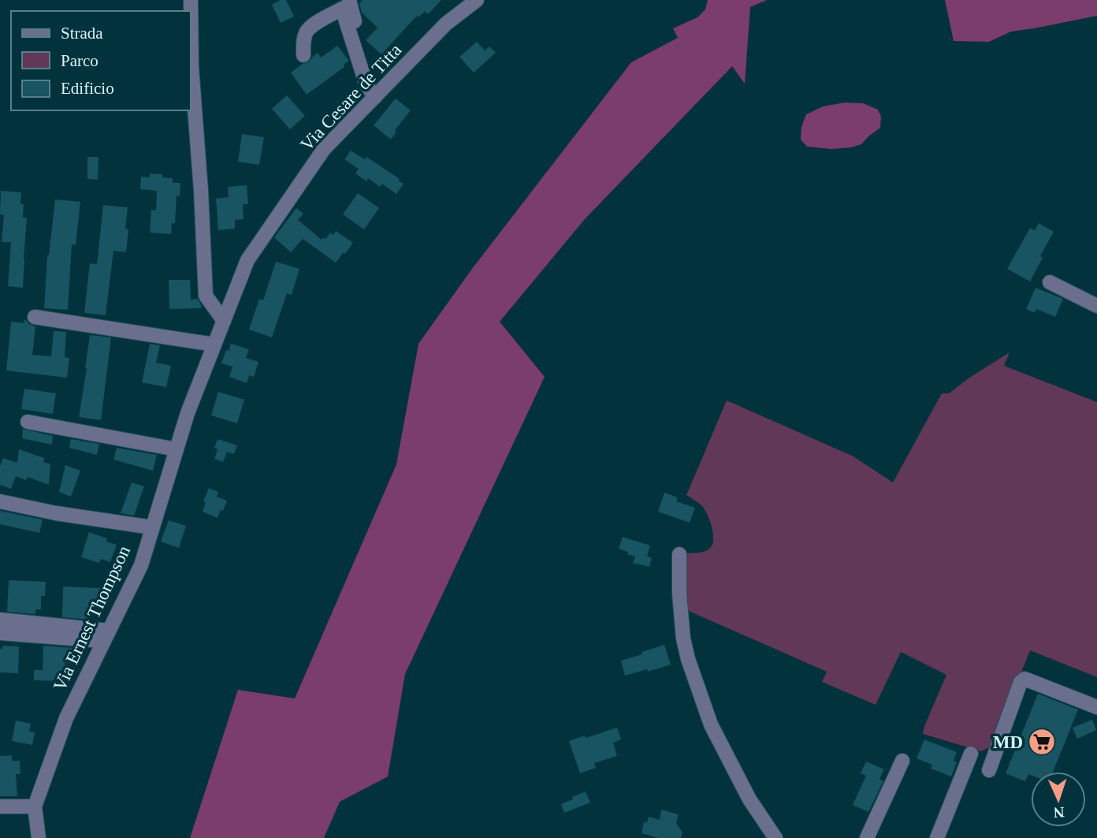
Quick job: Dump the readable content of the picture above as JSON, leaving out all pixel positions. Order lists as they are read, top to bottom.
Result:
{
  "streets": {
    "street": ["Via Cesare de Titta", "Via Ernest Thompson"]
  },
  "crossings": [
    ["Via Cesare de Titta", "Via Ernest Thompson"]
  ],
  "places": {
    "supermarket": ["MD"]
  },
  "legend": ["Strada", "Parco", "Edificio"],
  "north": "bottom"
}
